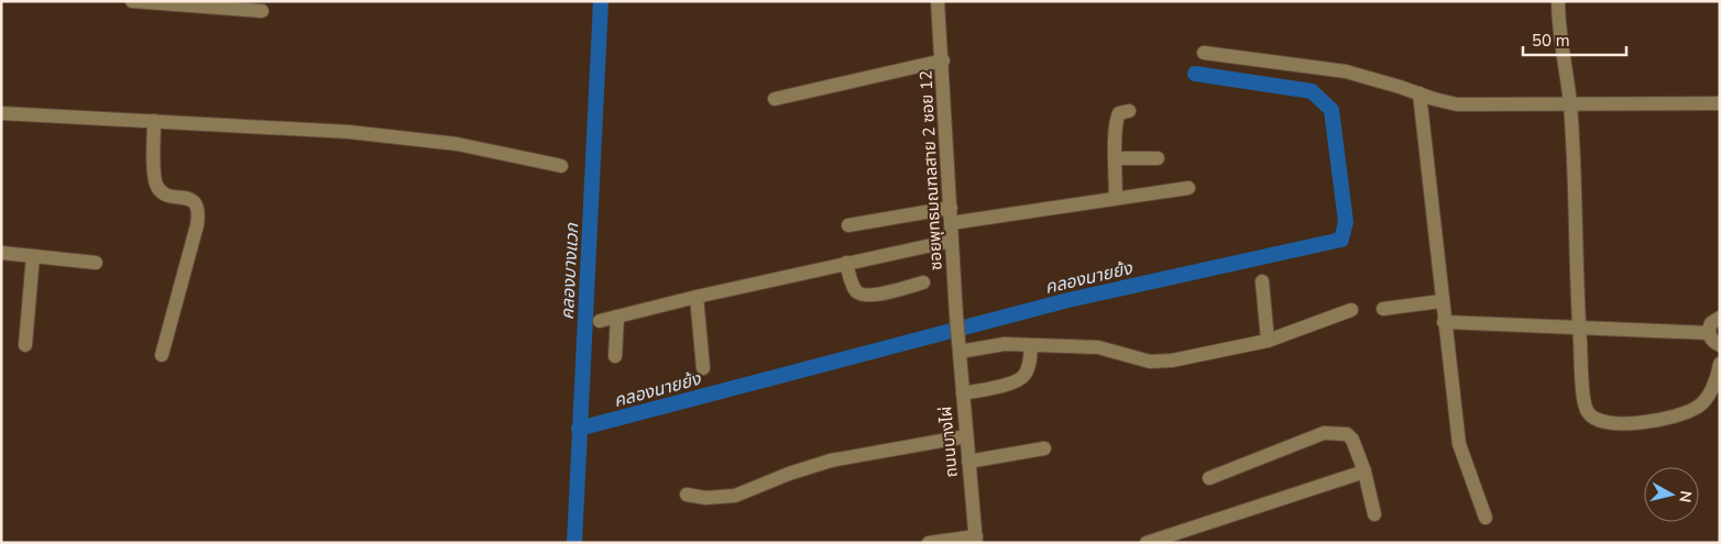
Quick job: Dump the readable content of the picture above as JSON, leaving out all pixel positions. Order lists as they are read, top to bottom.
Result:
{
  "streets": {
    "street": ["ซอยพุทธมณฑลสาย 2 ซอย 12", "ถนนบางไผ่"]
  },
  "crossings": [
    ["ซอยพุทธมณฑลสาย 2 ซอย 12", "ถนนบางไผ่"]
  ],
  "water": ["คลองบางแวก", "คลองนายย้ง"],
  "scale_bar": "50 m",
  "north": "right"
}
